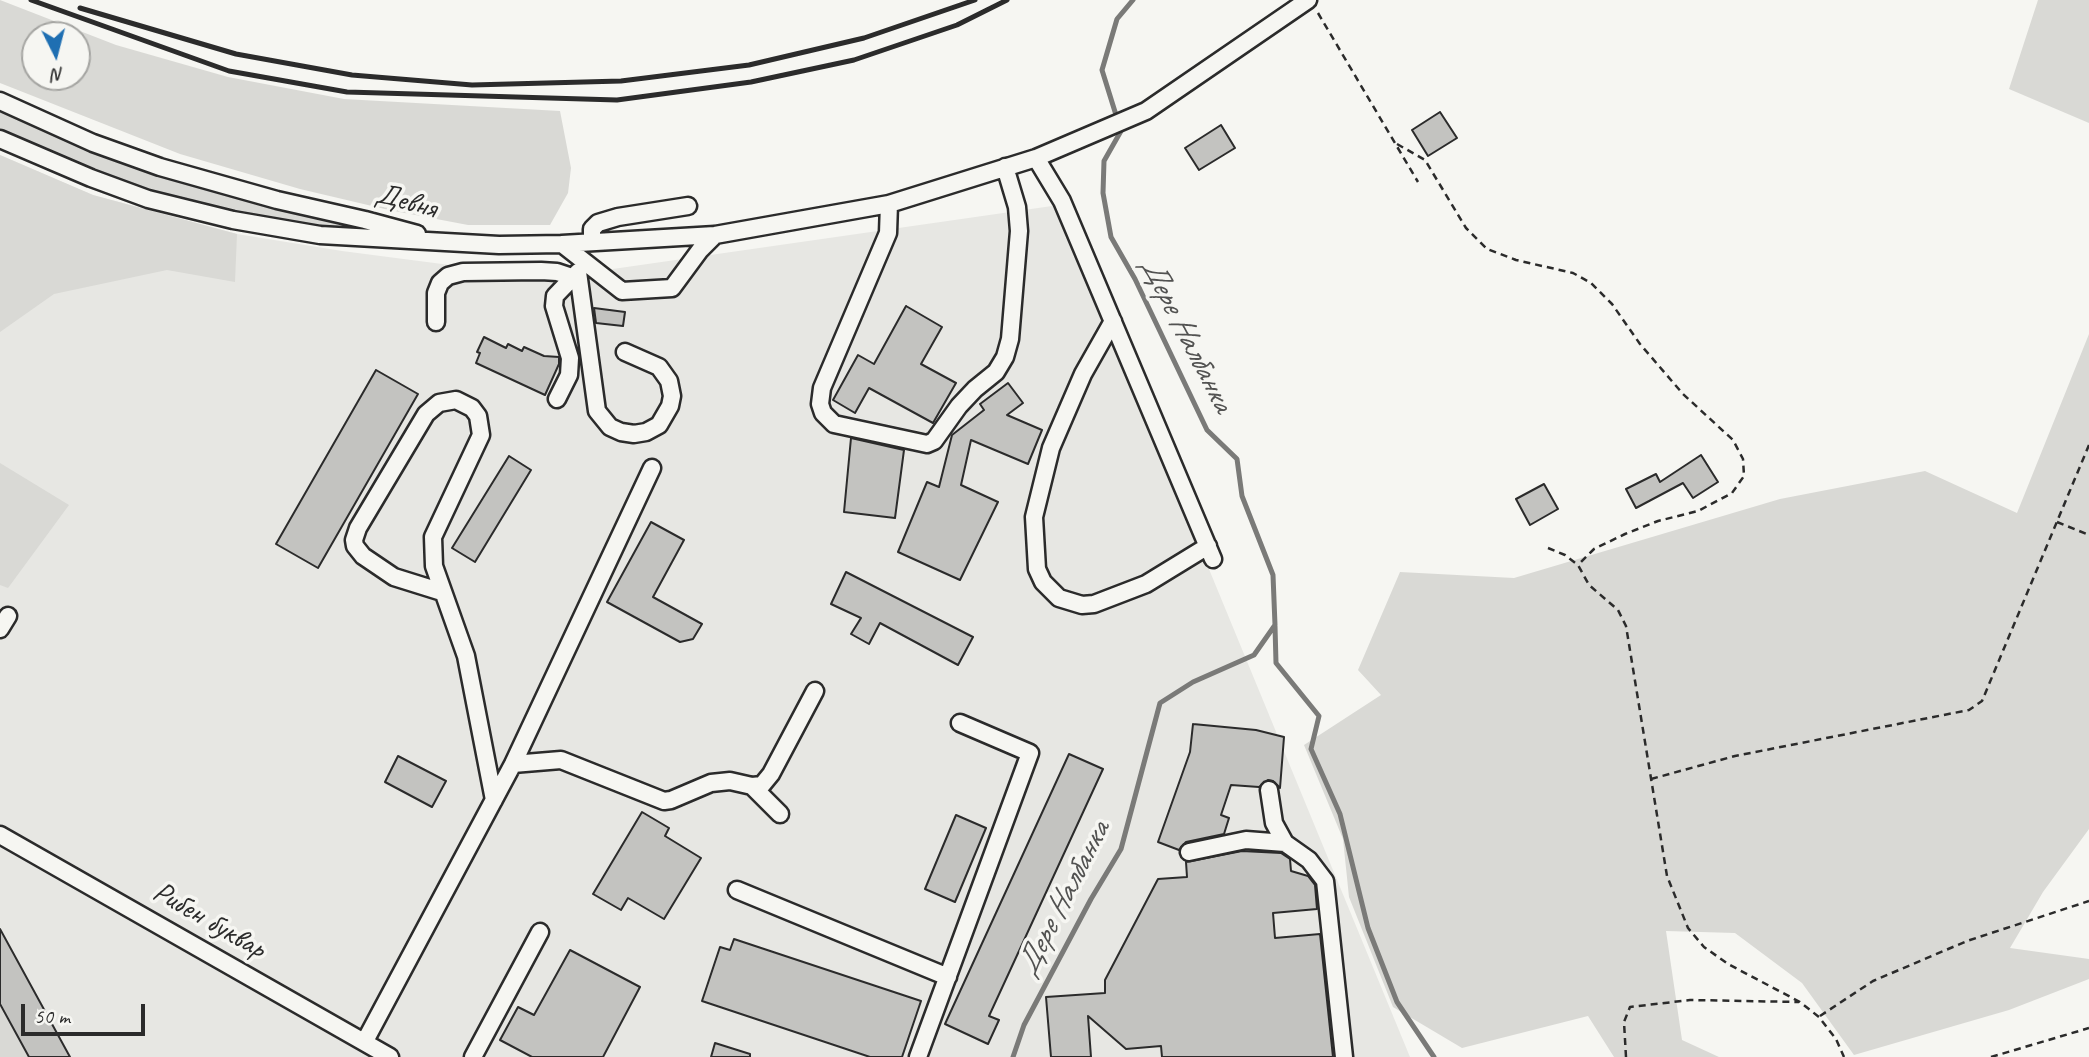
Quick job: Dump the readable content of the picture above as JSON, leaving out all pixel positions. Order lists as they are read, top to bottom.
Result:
{
  "streets": {
    "street": ["Девня", "Рибен буквар"]
  },
  "water": ["Дере Налбанка"],
  "scale_bar": "50 m",
  "north": "bottom"
}
